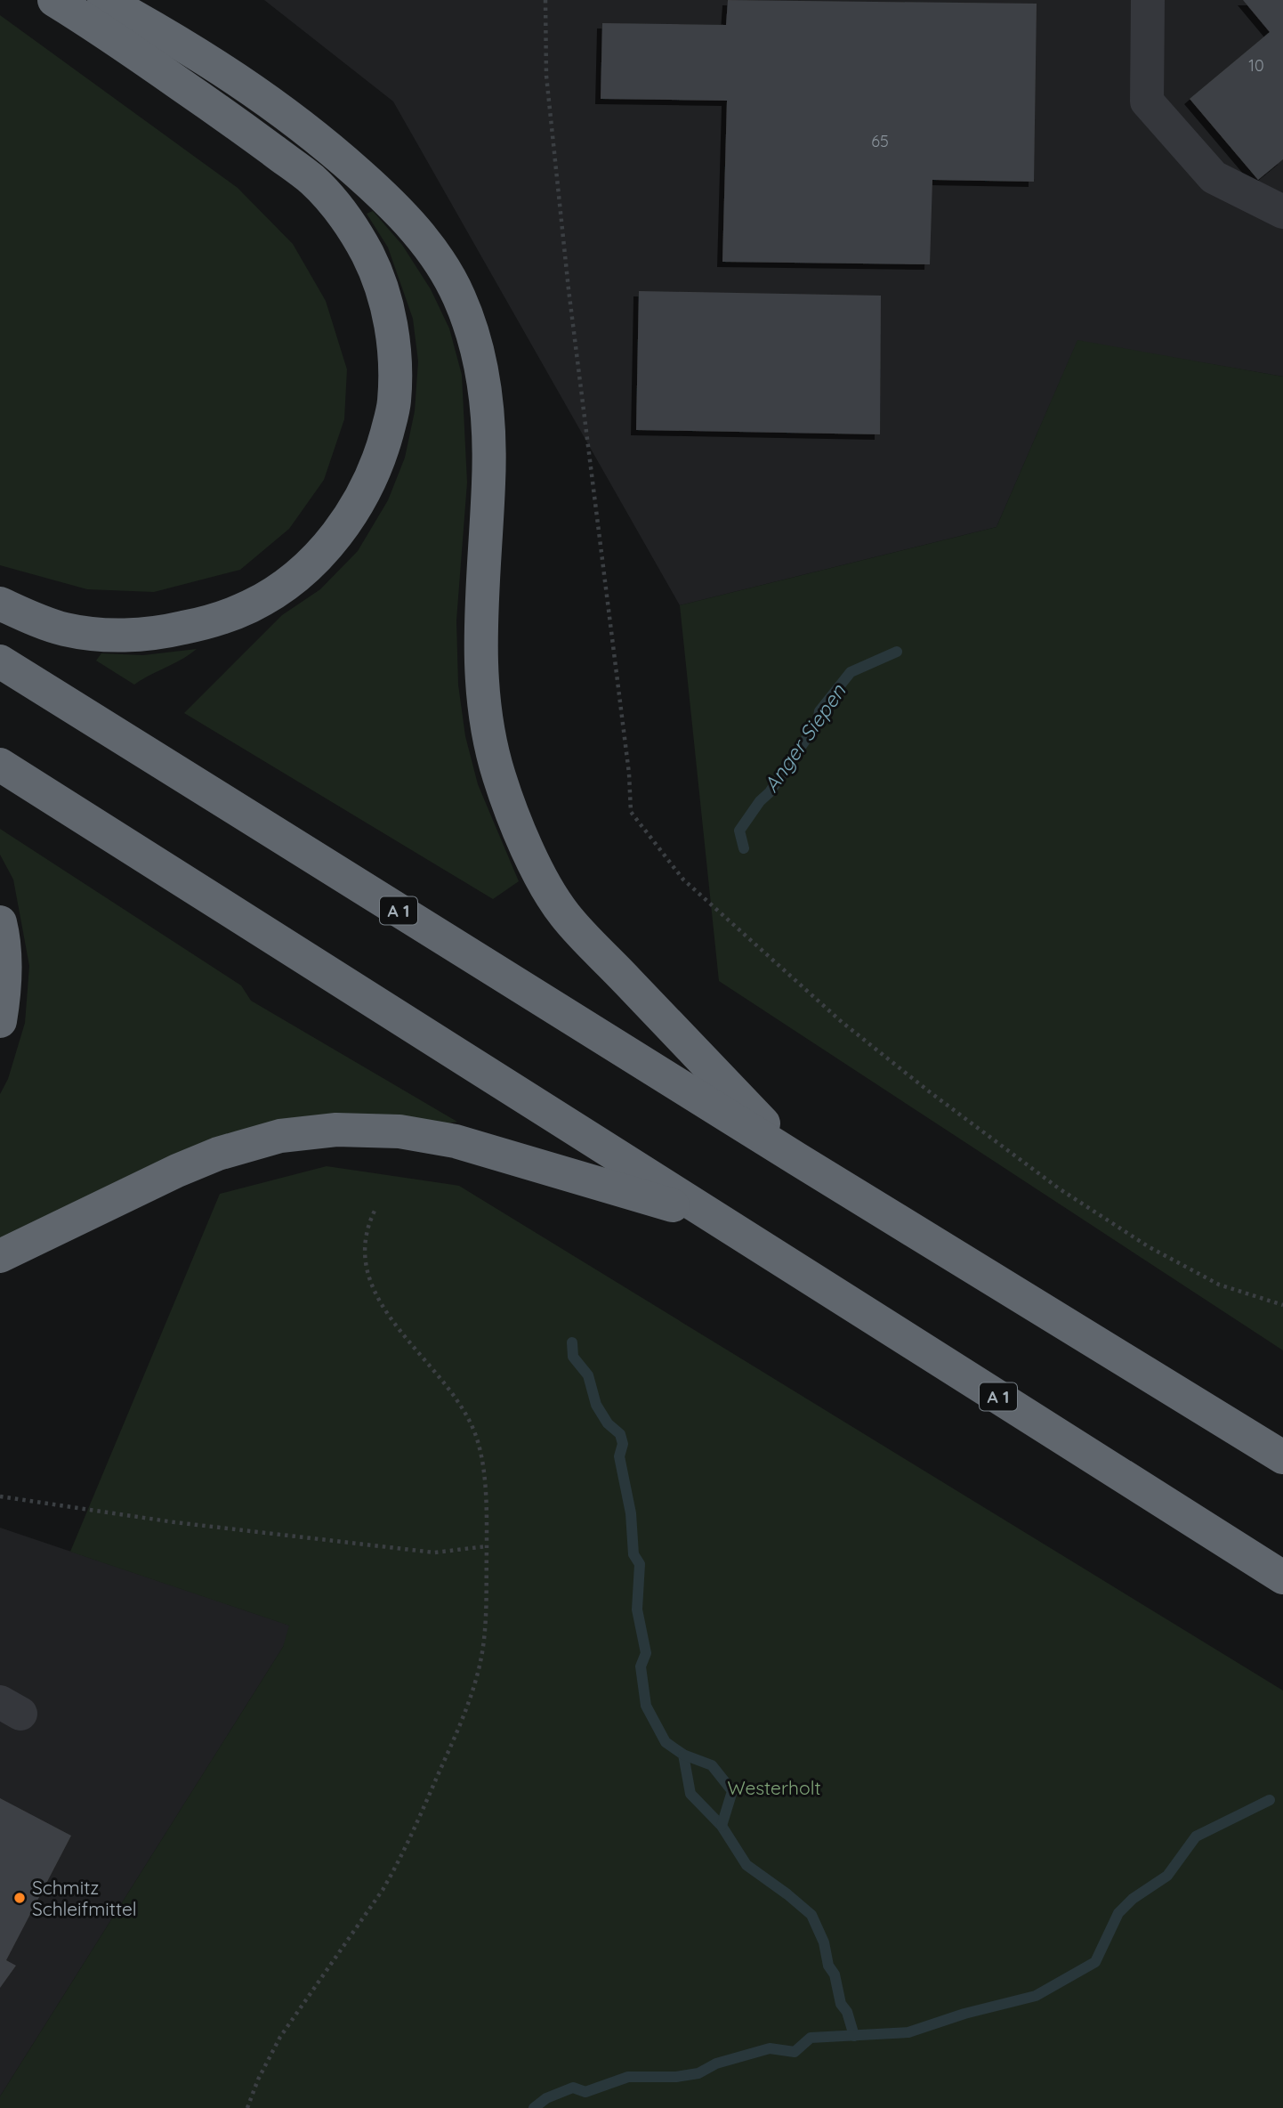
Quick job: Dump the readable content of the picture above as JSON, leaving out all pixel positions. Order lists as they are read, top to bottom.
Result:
{
  "streets": {
    "highway": ["A 1"]
  },
  "water": ["Anger Siepen"],
  "parks": ["Westerholt"],
  "places": ["Schmitz Schleifmittel"],
  "house_numbers": ["10", "65"]
}
